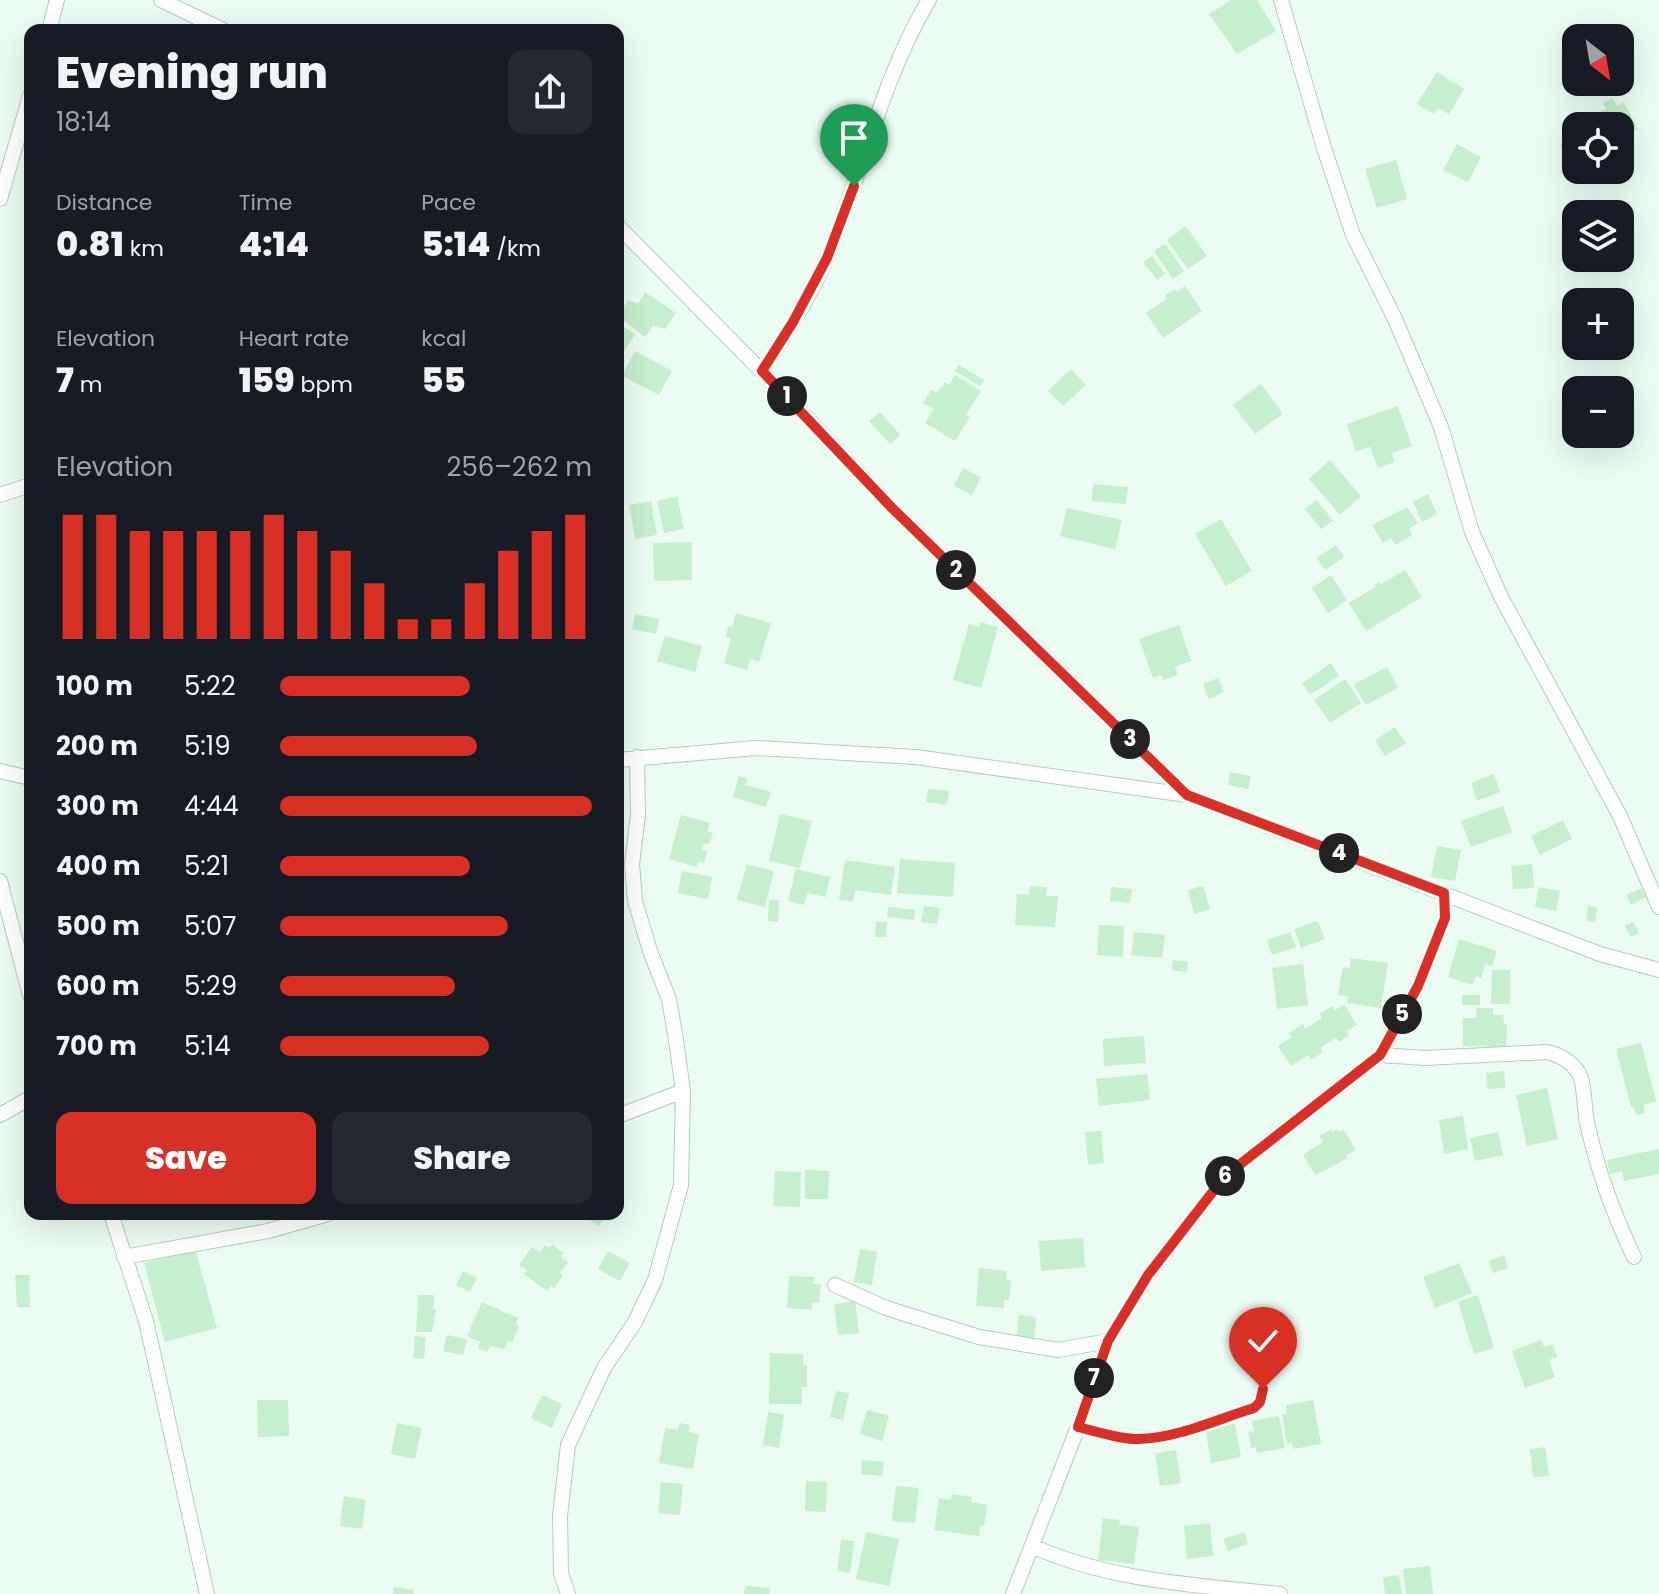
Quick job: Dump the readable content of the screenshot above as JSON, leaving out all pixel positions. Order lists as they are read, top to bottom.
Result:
{
  "north": "bottom right",
  "page": {
    "map_buttons": ["+", "−"],
    "heading": ["Evening run", "18:14"],
    "stats": [
      ["Distance", "0.81 km"],
      ["Time", "4:14"],
      ["Pace", "5:14 /km"],
      ["Elevation", "7 m"],
      ["Heart rate", "159 bpm"],
      ["kcal", "55"]
    ],
    "pins": [
      "1",
      "2",
      "3",
      "4",
      "5",
      "6",
      "7"
    ],
    "chart": ["Elevation", "256–262 m"],
    "list": [
      {
        "name": "100 m",
        "note": "5:22"
      },
      {
        "name": "200 m",
        "note": "5:19"
      },
      {
        "name": "300 m",
        "note": "4:44"
      },
      {
        "name": "400 m",
        "note": "5:21"
      },
      {
        "name": "500 m",
        "note": "5:07"
      },
      {
        "name": "600 m",
        "note": "5:29"
      },
      {
        "name": "700 m",
        "note": "5:14"
      }
    ],
    "buttons": ["Save", "Share"]
  }
}
